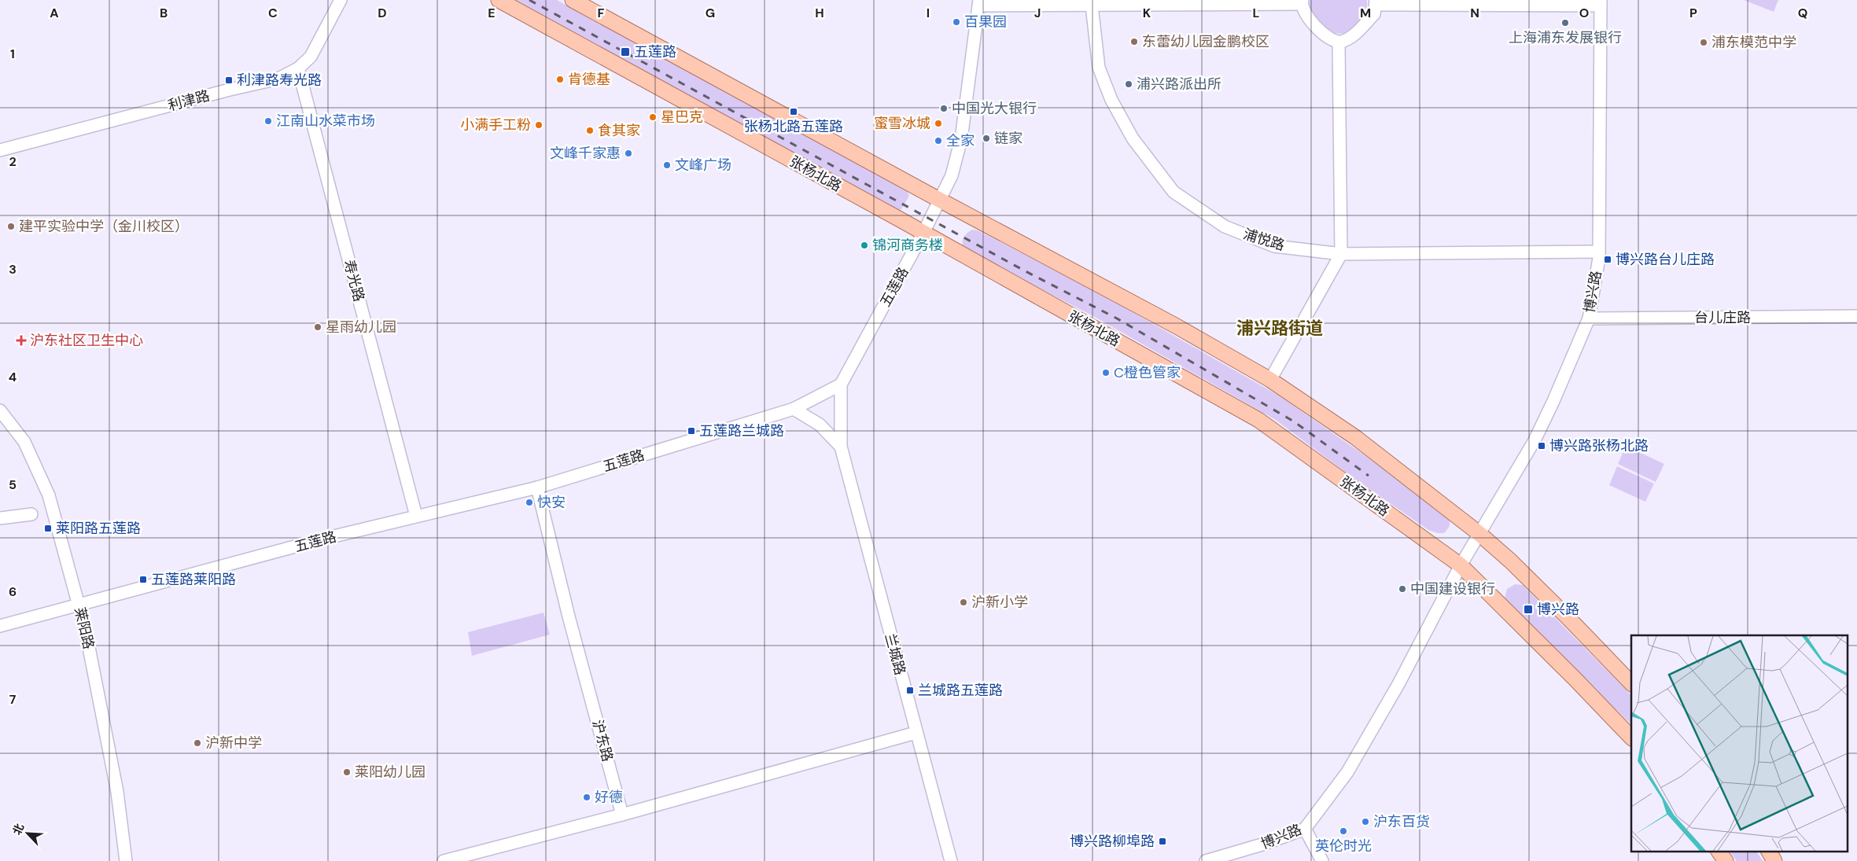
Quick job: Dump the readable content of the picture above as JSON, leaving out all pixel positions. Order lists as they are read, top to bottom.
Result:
{
  "streets": {
    "main road": ["张杨北路"],
    "street": [
      "利津路",
      "浦悦路",
      "寿光路",
      "五莲路",
      "博兴路",
      "台儿庄路",
      "莱阳路",
      "兰城路",
      "沪东路"
    ]
  },
  "crossings": [
    ["利津路", "寿光路"],
    ["张杨北路", "五莲路"],
    ["张杨北路", "博兴路"],
    ["浦悦路", "博兴路"],
    ["寿光路", "五莲路"],
    ["五莲路", "莱阳路"],
    ["五莲路", "兰城路"],
    ["五莲路", "沪东路"],
    ["博兴路", "台儿庄路"]
  ],
  "districts": ["浦兴路街道"],
  "places": {
    "other": [
      "百果园",
      "上海浦东发展银行",
      "东蕾幼儿园金鹏校区",
      "浦东模范中学",
      "肯德基",
      "浦兴路派出所",
      "中国光大银行",
      "星巴克",
      "江南山水菜市场",
      "蜜雪冰城",
      "小满手工粉",
      "食其家",
      "链家",
      "全家",
      "文峰千家惠",
      "文峰广场",
      "建平实验中学（金川校区）",
      "锦河商务楼",
      "星雨幼儿园",
      "C橙色管家",
      "快安",
      "中国建设银行",
      "沪新小学",
      "沪新中学",
      "莱阳幼儿园",
      "好德",
      "沪东百货",
      "英伦时光"
    ],
    "transit": [
      "五莲路",
      "利津路寿光路",
      "张杨北路五莲路",
      "博兴路台儿庄路",
      "五莲路兰城路",
      "博兴路张杨北路",
      "莱阳路五莲路",
      "五莲路莱阳路",
      "博兴路",
      "兰城路五莲路",
      "博兴路柳埠路"
    ],
    "health": ["沪东社区卫生中心"]
  },
  "north": "top left",
  "grid": {
    "columns": [
      "A",
      "B",
      "C",
      "D",
      "E",
      "F",
      "G",
      "H",
      "I",
      "J",
      "K",
      "L",
      "M",
      "N",
      "O",
      "P",
      "Q"
    ],
    "rows": [
      "1",
      "2",
      "3",
      "4",
      "5",
      "6",
      "7"
    ]
  }
}
